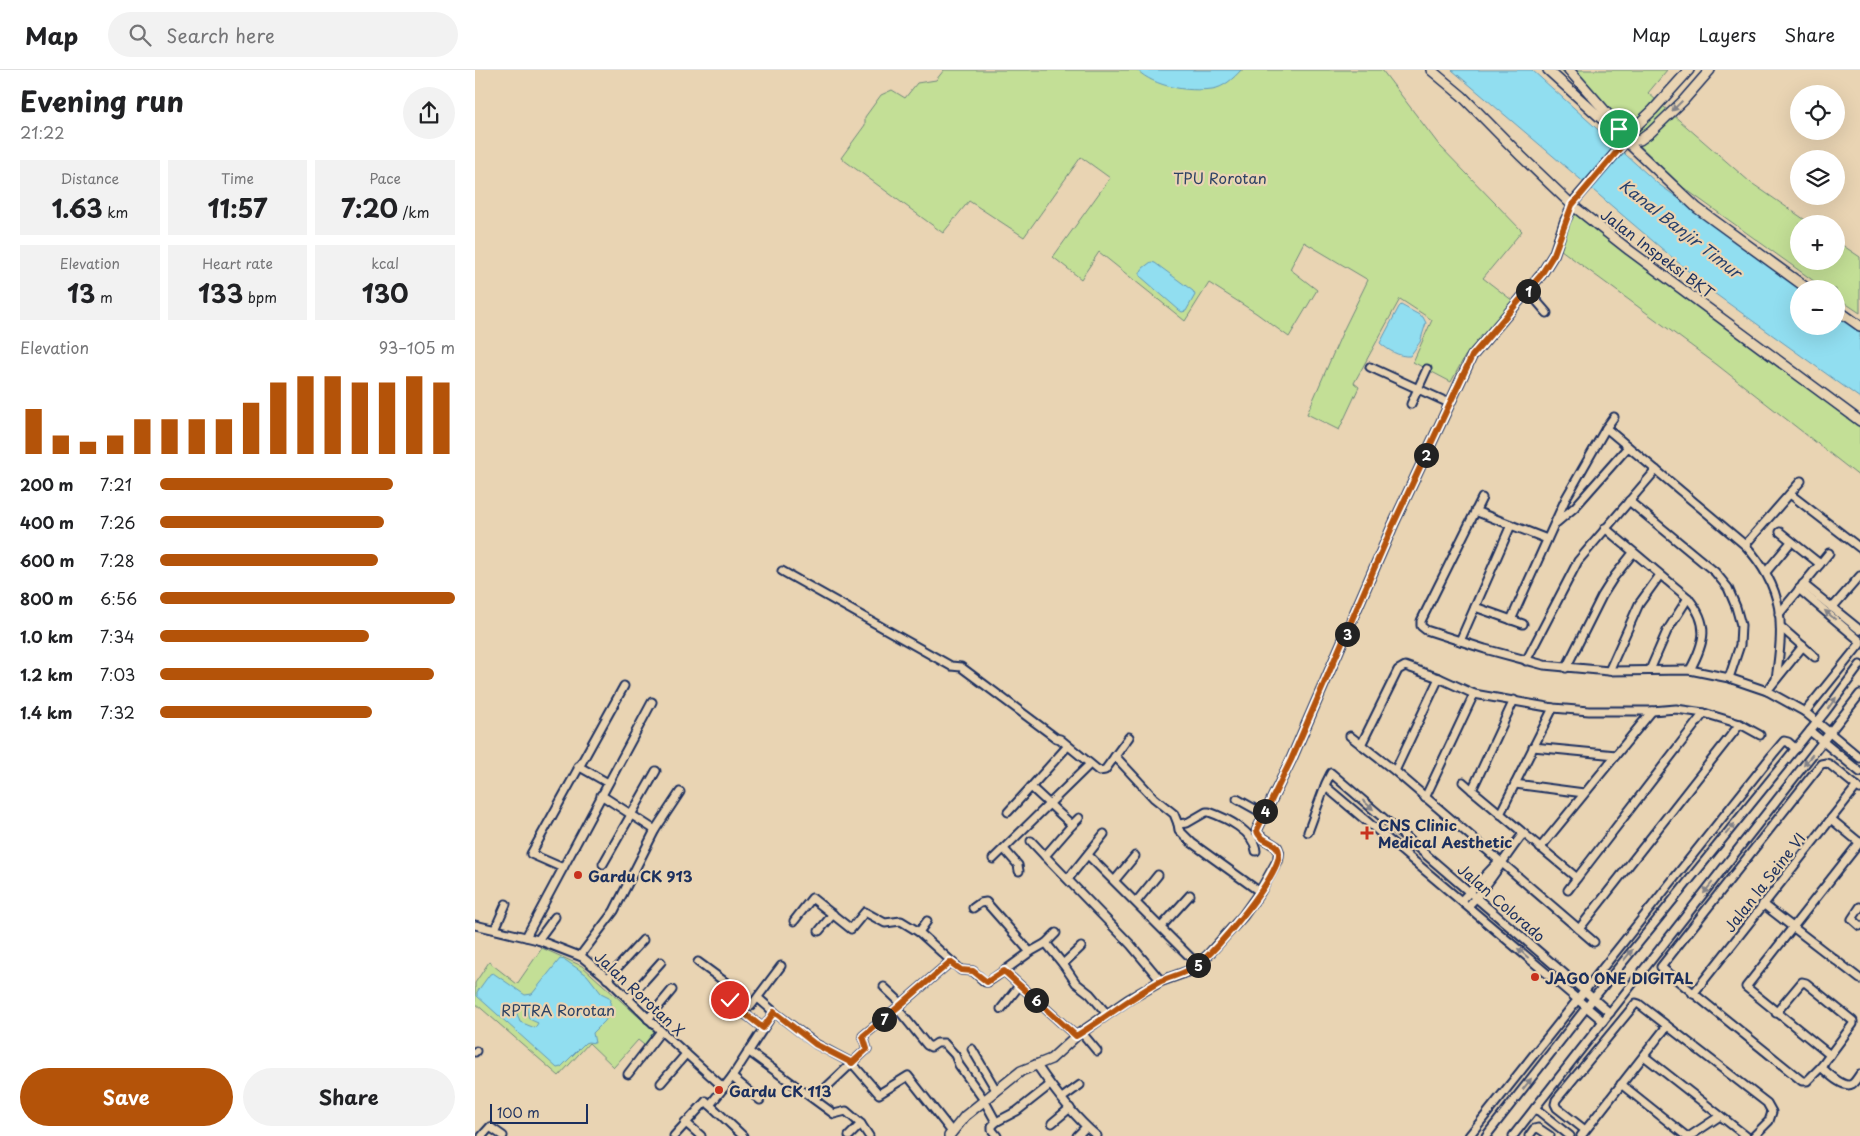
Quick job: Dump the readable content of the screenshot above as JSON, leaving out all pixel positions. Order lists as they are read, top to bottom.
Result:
{
  "streets": {
    "street": [
      "Jalan Inspeksi BKT",
      "Jalan la Seine VI",
      "Jalan Colorado",
      "Jalan Rorotan X"
    ]
  },
  "water": ["Kanal Banjir Timur"],
  "parks": ["TPU Rorotan", "RPTRA Rorotan"],
  "places": {
    "health": ["CNS Clinic Medical Aesthetic"],
    "other": ["Gardu CK 913", "JAGO ONE DIGITAL", "Gardu CK 113"]
  },
  "scale_bar": "100 m",
  "page": {
    "header": "Map",
    "search": "Search here",
    "nav": ["Map", "Layers", "Share"],
    "heading": ["Evening run", "21:22"],
    "map_buttons": ["+", "−"],
    "stats": [
      ["Distance", "1.63 km"],
      ["Time", "11:57"],
      ["Pace", "7:20 /km"],
      ["Elevation", "13 m"],
      ["Heart rate", "133 bpm"],
      ["kcal", "130"]
    ],
    "pins": [
      "1",
      "2",
      "3",
      "4",
      "5",
      "6",
      "7"
    ],
    "chart": ["Elevation", "93–105 m"],
    "list": [
      {
        "name": "200 m",
        "note": "7:21"
      },
      {
        "name": "400 m",
        "note": "7:26"
      },
      {
        "name": "600 m",
        "note": "7:28"
      },
      {
        "name": "800 m",
        "note": "6:56"
      },
      {
        "name": "1.0 km",
        "note": "7:34"
      },
      {
        "name": "1.2 km",
        "note": "7:03"
      },
      {
        "name": "1.4 km",
        "note": "7:32"
      }
    ],
    "buttons": ["Save", "Share"],
    "scale": "100 m"
  }
}
